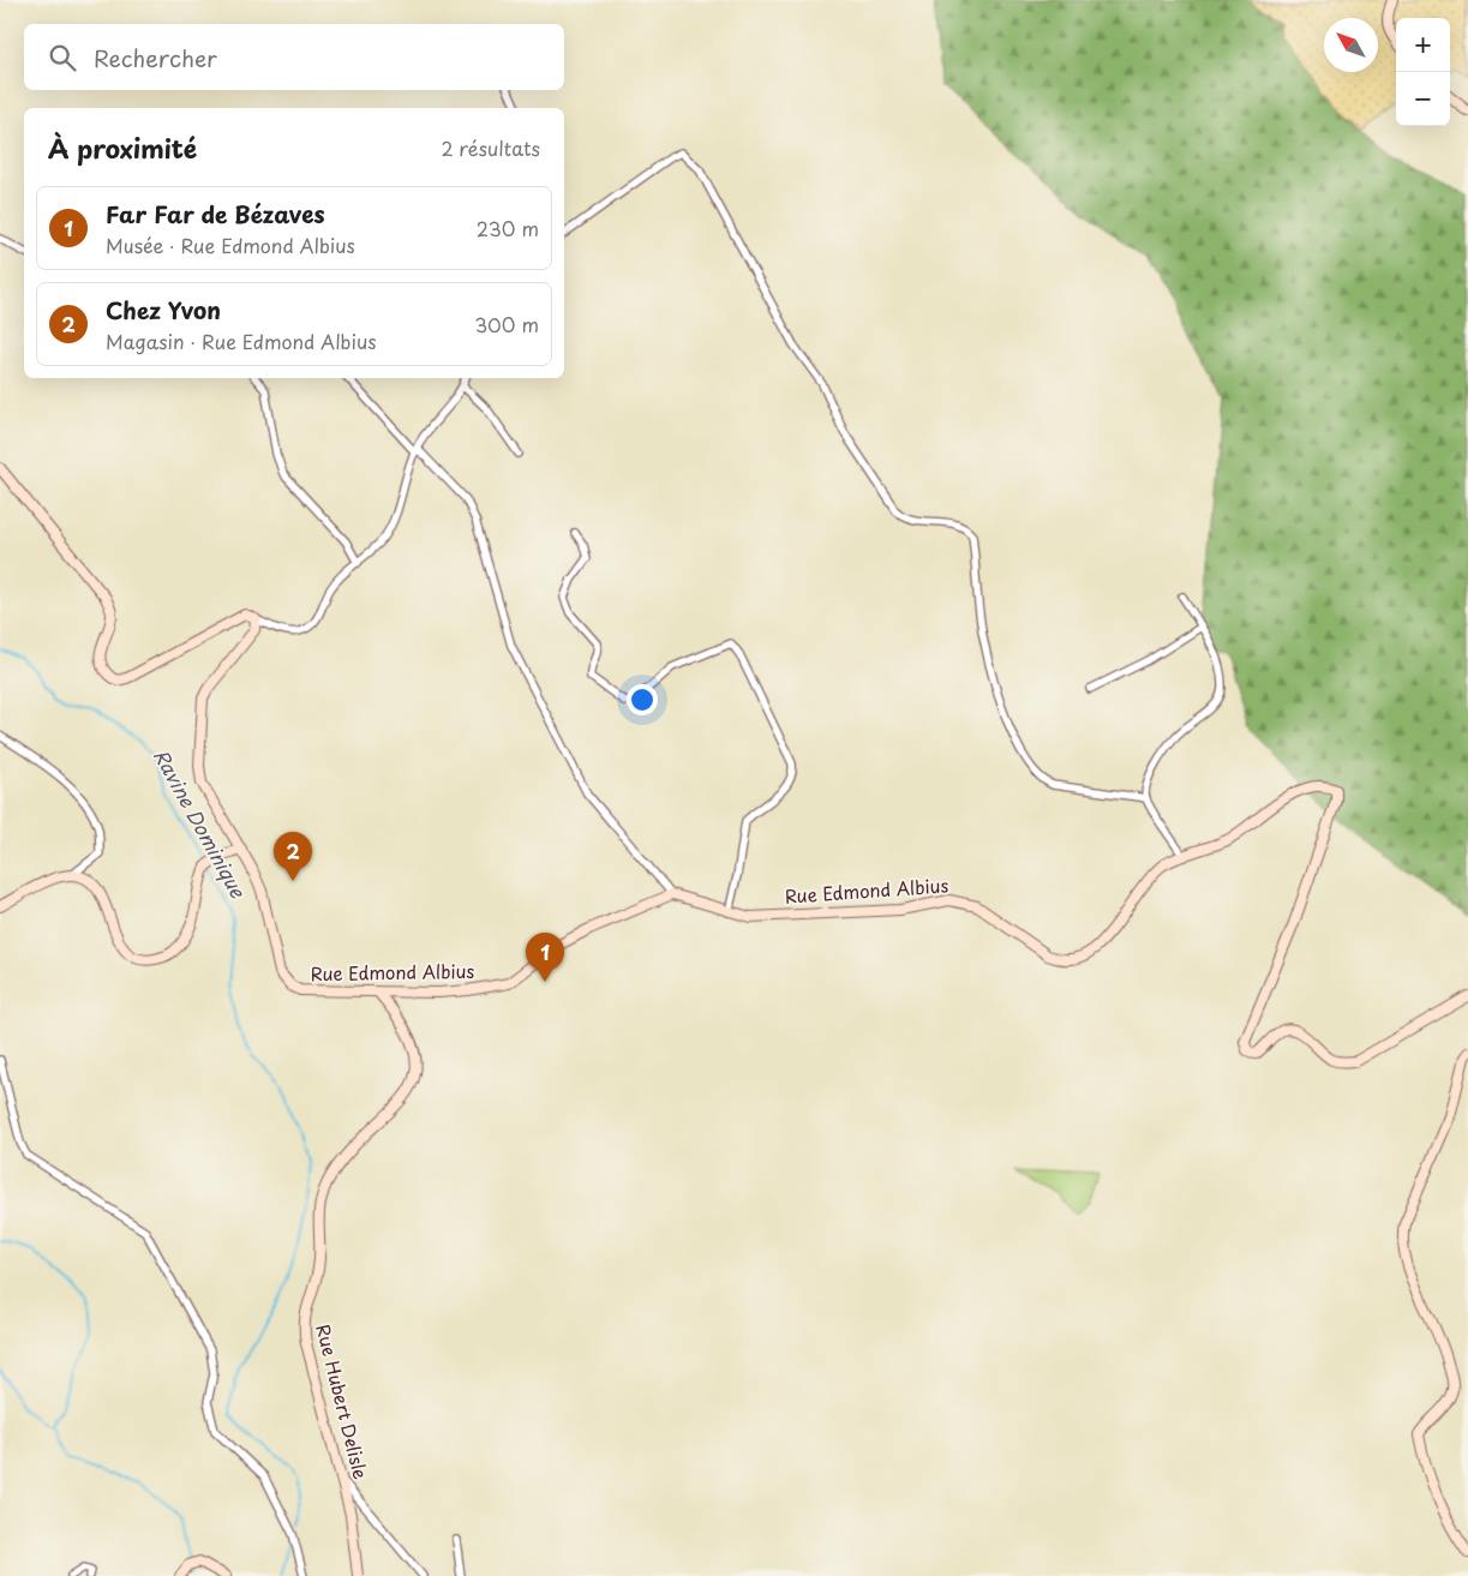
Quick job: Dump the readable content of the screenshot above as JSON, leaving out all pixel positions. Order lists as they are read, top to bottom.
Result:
{
  "streets": {
    "main road": ["Rue Edmond Albius", "Rue Hubert Delisle"]
  },
  "crossings": [
    ["Rue Edmond Albius", "Rue Hubert Delisle"]
  ],
  "water": ["Ravine Dominique"],
  "north": "top left",
  "page": {
    "map_buttons": ["+", "−"],
    "search": "Rechercher",
    "heading": ["À proximité", "2 résultats"],
    "list": [
      {
        "mark": "1",
        "name": "Far Far de Bézaves",
        "note": "Musée · Rue Edmond Albius",
        "value": "230 m"
      },
      {
        "mark": "2",
        "name": "Chez Yvon",
        "note": "Magasin · Rue Edmond Albius",
        "value": "300 m"
      }
    ],
    "pins": ["2", "1"]
  }
}
